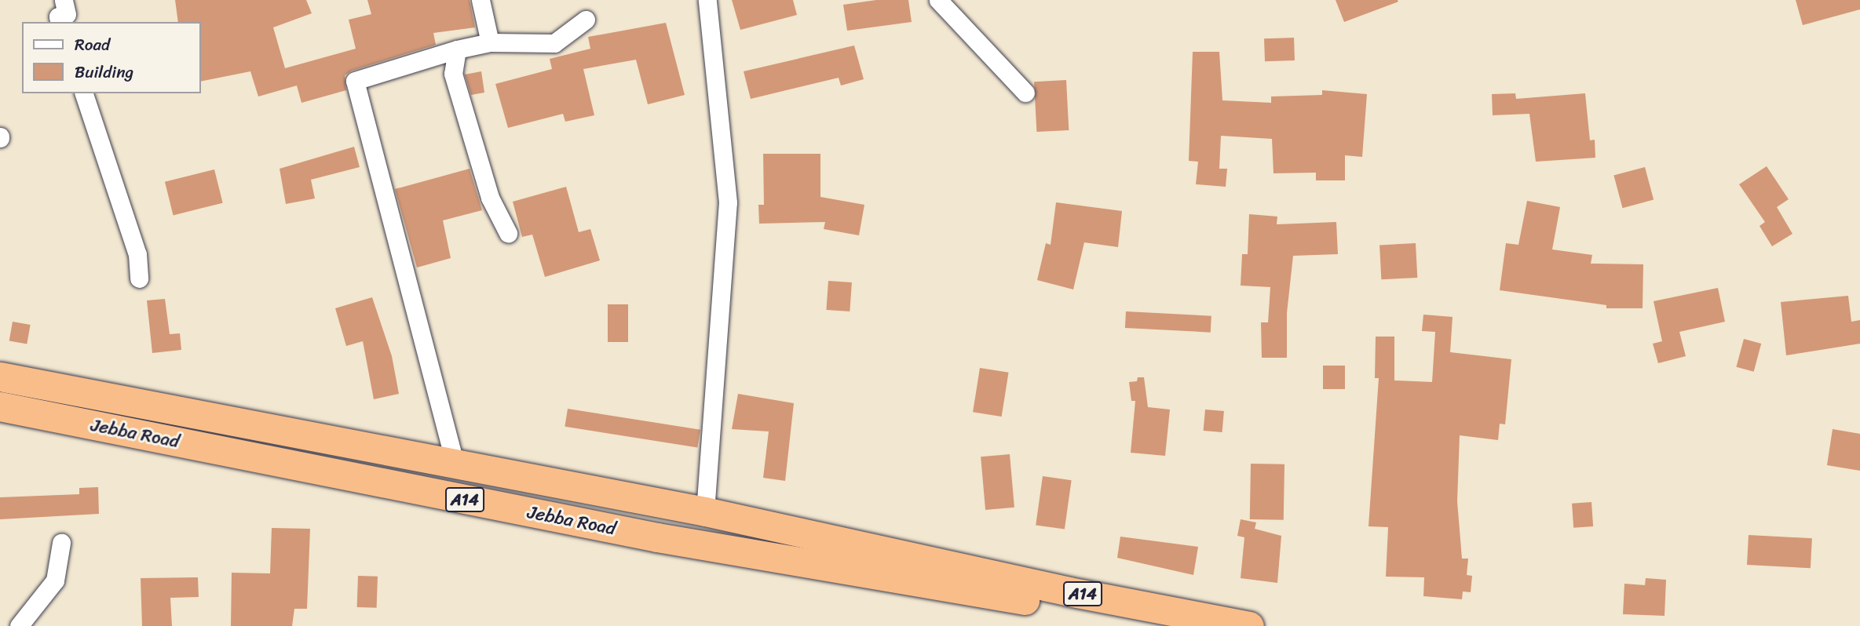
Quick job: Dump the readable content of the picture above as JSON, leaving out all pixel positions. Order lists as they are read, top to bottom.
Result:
{
  "streets": {
    "highway": ["Jebba Road", "A14"]
  },
  "legend": ["Road", "Building"]
}
